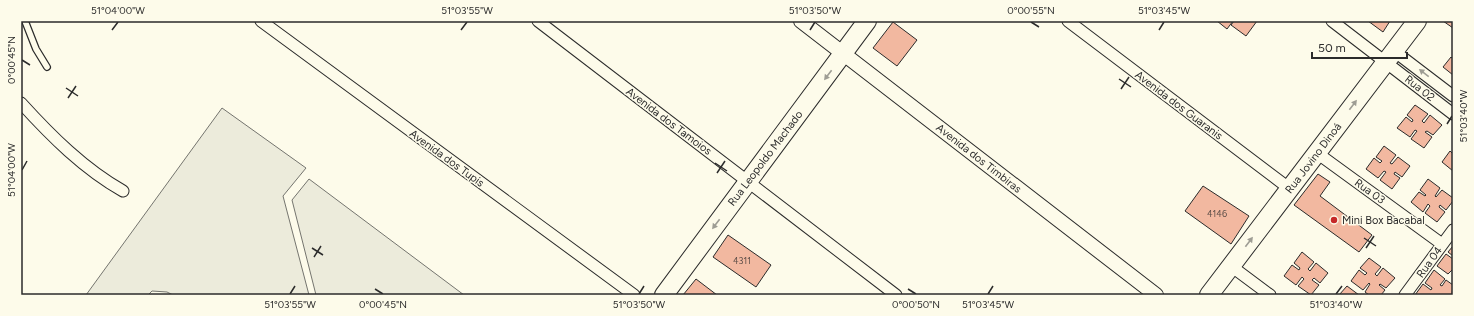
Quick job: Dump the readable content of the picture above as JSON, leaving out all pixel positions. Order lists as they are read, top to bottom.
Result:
{
  "streets": {
    "main road": ["Rua Leopoldo Machado", "Rua Jovino Dinoá"],
    "street": [
      "Rua 02",
      "Avenida dos Guaranis",
      "Avenida dos Tamoios",
      "Avenida dos Tupis",
      "Avenida dos Timbiras",
      "Rua 03",
      "Rua 04"
    ]
  },
  "crossings": [
    ["Rua 02", "Rua Jovino Dinoá"],
    ["Avenida dos Guaranis", "Rua Jovino Dinoá"],
    ["Avenida dos Tamoios", "Rua Leopoldo Machado"],
    ["Rua Leopoldo Machado", "Avenida dos Timbiras"],
    ["Rua Jovino Dinoá", "Rua 03"],
    ["Rua 03", "Rua 04"]
  ],
  "one_way": ["Rua Leopoldo Machado", "Rua Jovino Dinoá"],
  "places": ["Mini Box Bacabal"],
  "house_numbers": ["4146", "4311"],
  "scale_bar": "50 m",
  "coordinates": [
    "51°04'00\"W",
    "51°03'55\"W",
    "51°03'50\"W",
    "0°00'55\"N",
    "51°03'45\"W",
    "0°00'45\"N",
    "51°03'40\"W",
    "0°00'50\"N"
  ]
}
